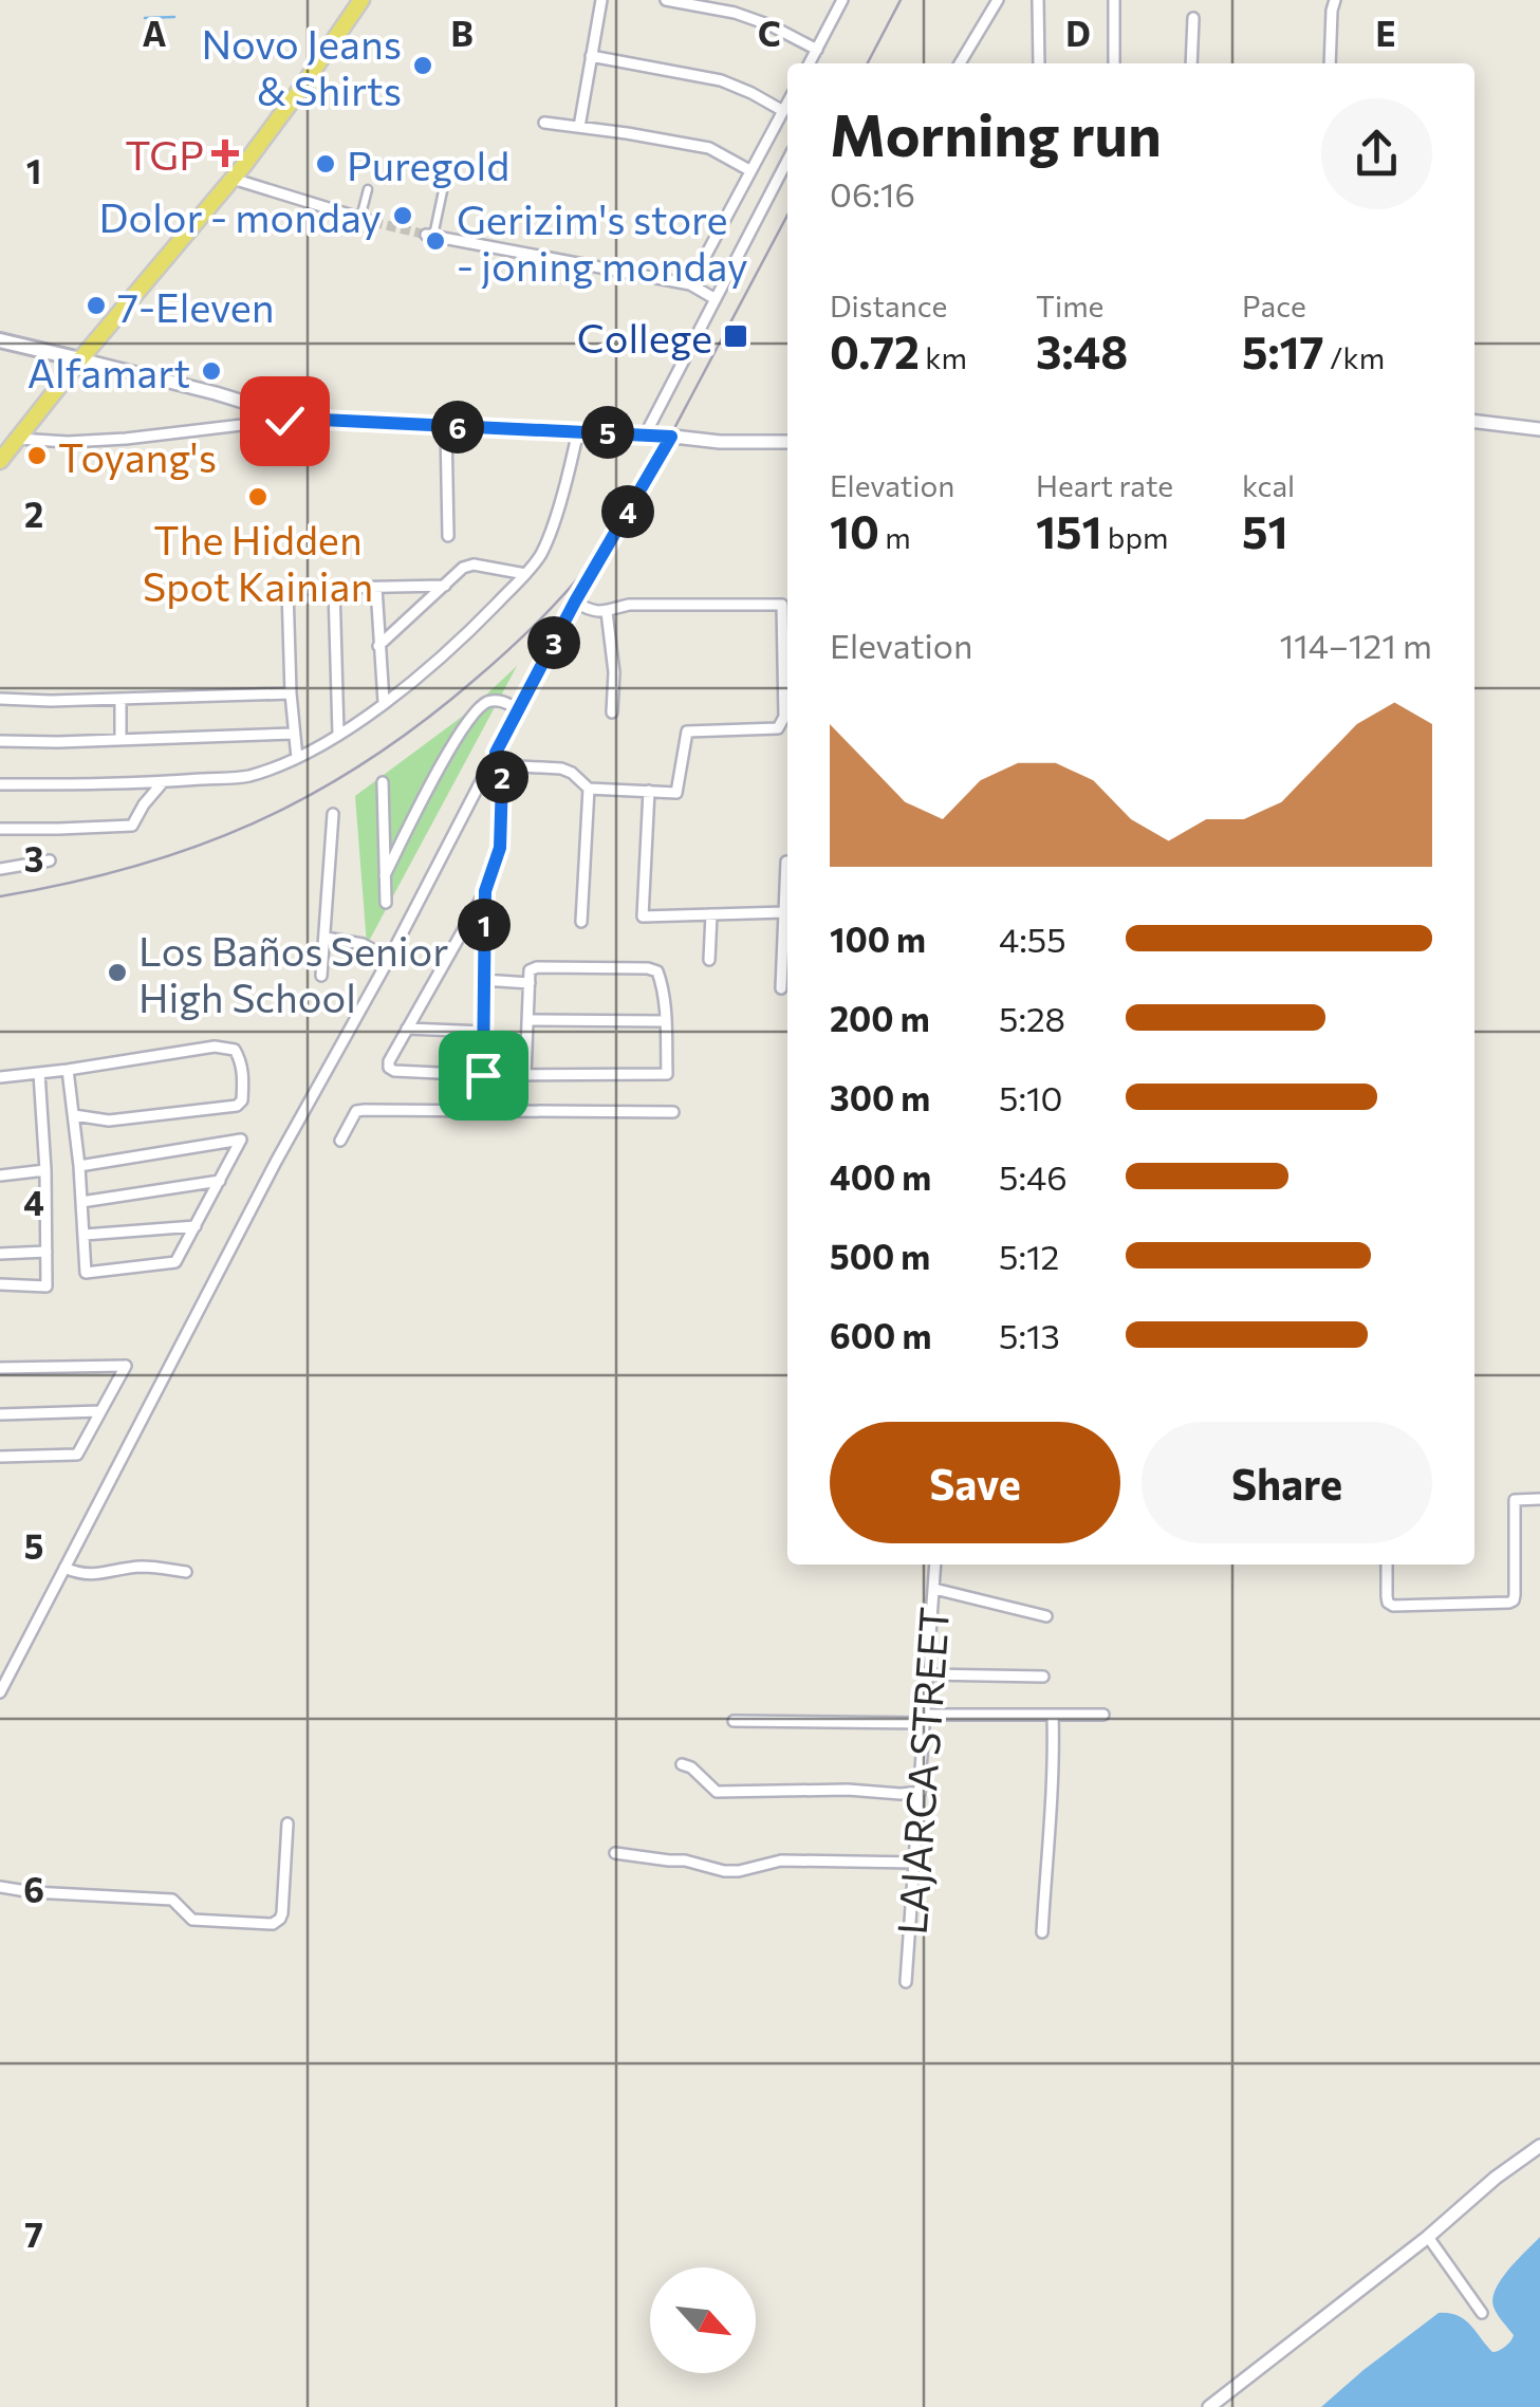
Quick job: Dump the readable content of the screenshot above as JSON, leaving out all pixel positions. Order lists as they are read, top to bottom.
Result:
{
  "streets": {
    "street": ["LAJARCA STREET"]
  },
  "places": {
    "other": [
      "Novo Jeans & Shirts",
      "Puregold",
      "Dolor - monday",
      "Gerizim's store - joning monday",
      "7-Eleven",
      "Alfamart",
      "Toyang's",
      "The Hidden Spot Kainian",
      "Los Baños Senior High School"
    ],
    "health": ["TGP"],
    "transit": ["College"]
  },
  "north": "bottom right",
  "page": {
    "heading": ["Morning run", "06:16"],
    "stats": [
      ["Distance", "0.72 km"],
      ["Time", "3:48"],
      ["Pace", "5:17 /km"],
      ["Elevation", "10 m"],
      ["Heart rate", "151 bpm"],
      ["kcal", "51"]
    ],
    "pins": [
      "6",
      "5",
      "4",
      "3",
      "2",
      "1"
    ],
    "chart": ["Elevation", "114–121 m"],
    "list": [
      {
        "name": "100 m",
        "note": "4:55"
      },
      {
        "name": "200 m",
        "note": "5:28"
      },
      {
        "name": "300 m",
        "note": "5:10"
      },
      {
        "name": "400 m",
        "note": "5:46"
      },
      {
        "name": "500 m",
        "note": "5:12"
      },
      {
        "name": "600 m",
        "note": "5:13"
      }
    ],
    "buttons": ["Save", "Share"]
  },
  "grid": {
    "columns": [
      "A",
      "B",
      "C",
      "D",
      "E"
    ],
    "rows": [
      "1",
      "2",
      "3",
      "4",
      "5",
      "6",
      "7"
    ]
  }
}
